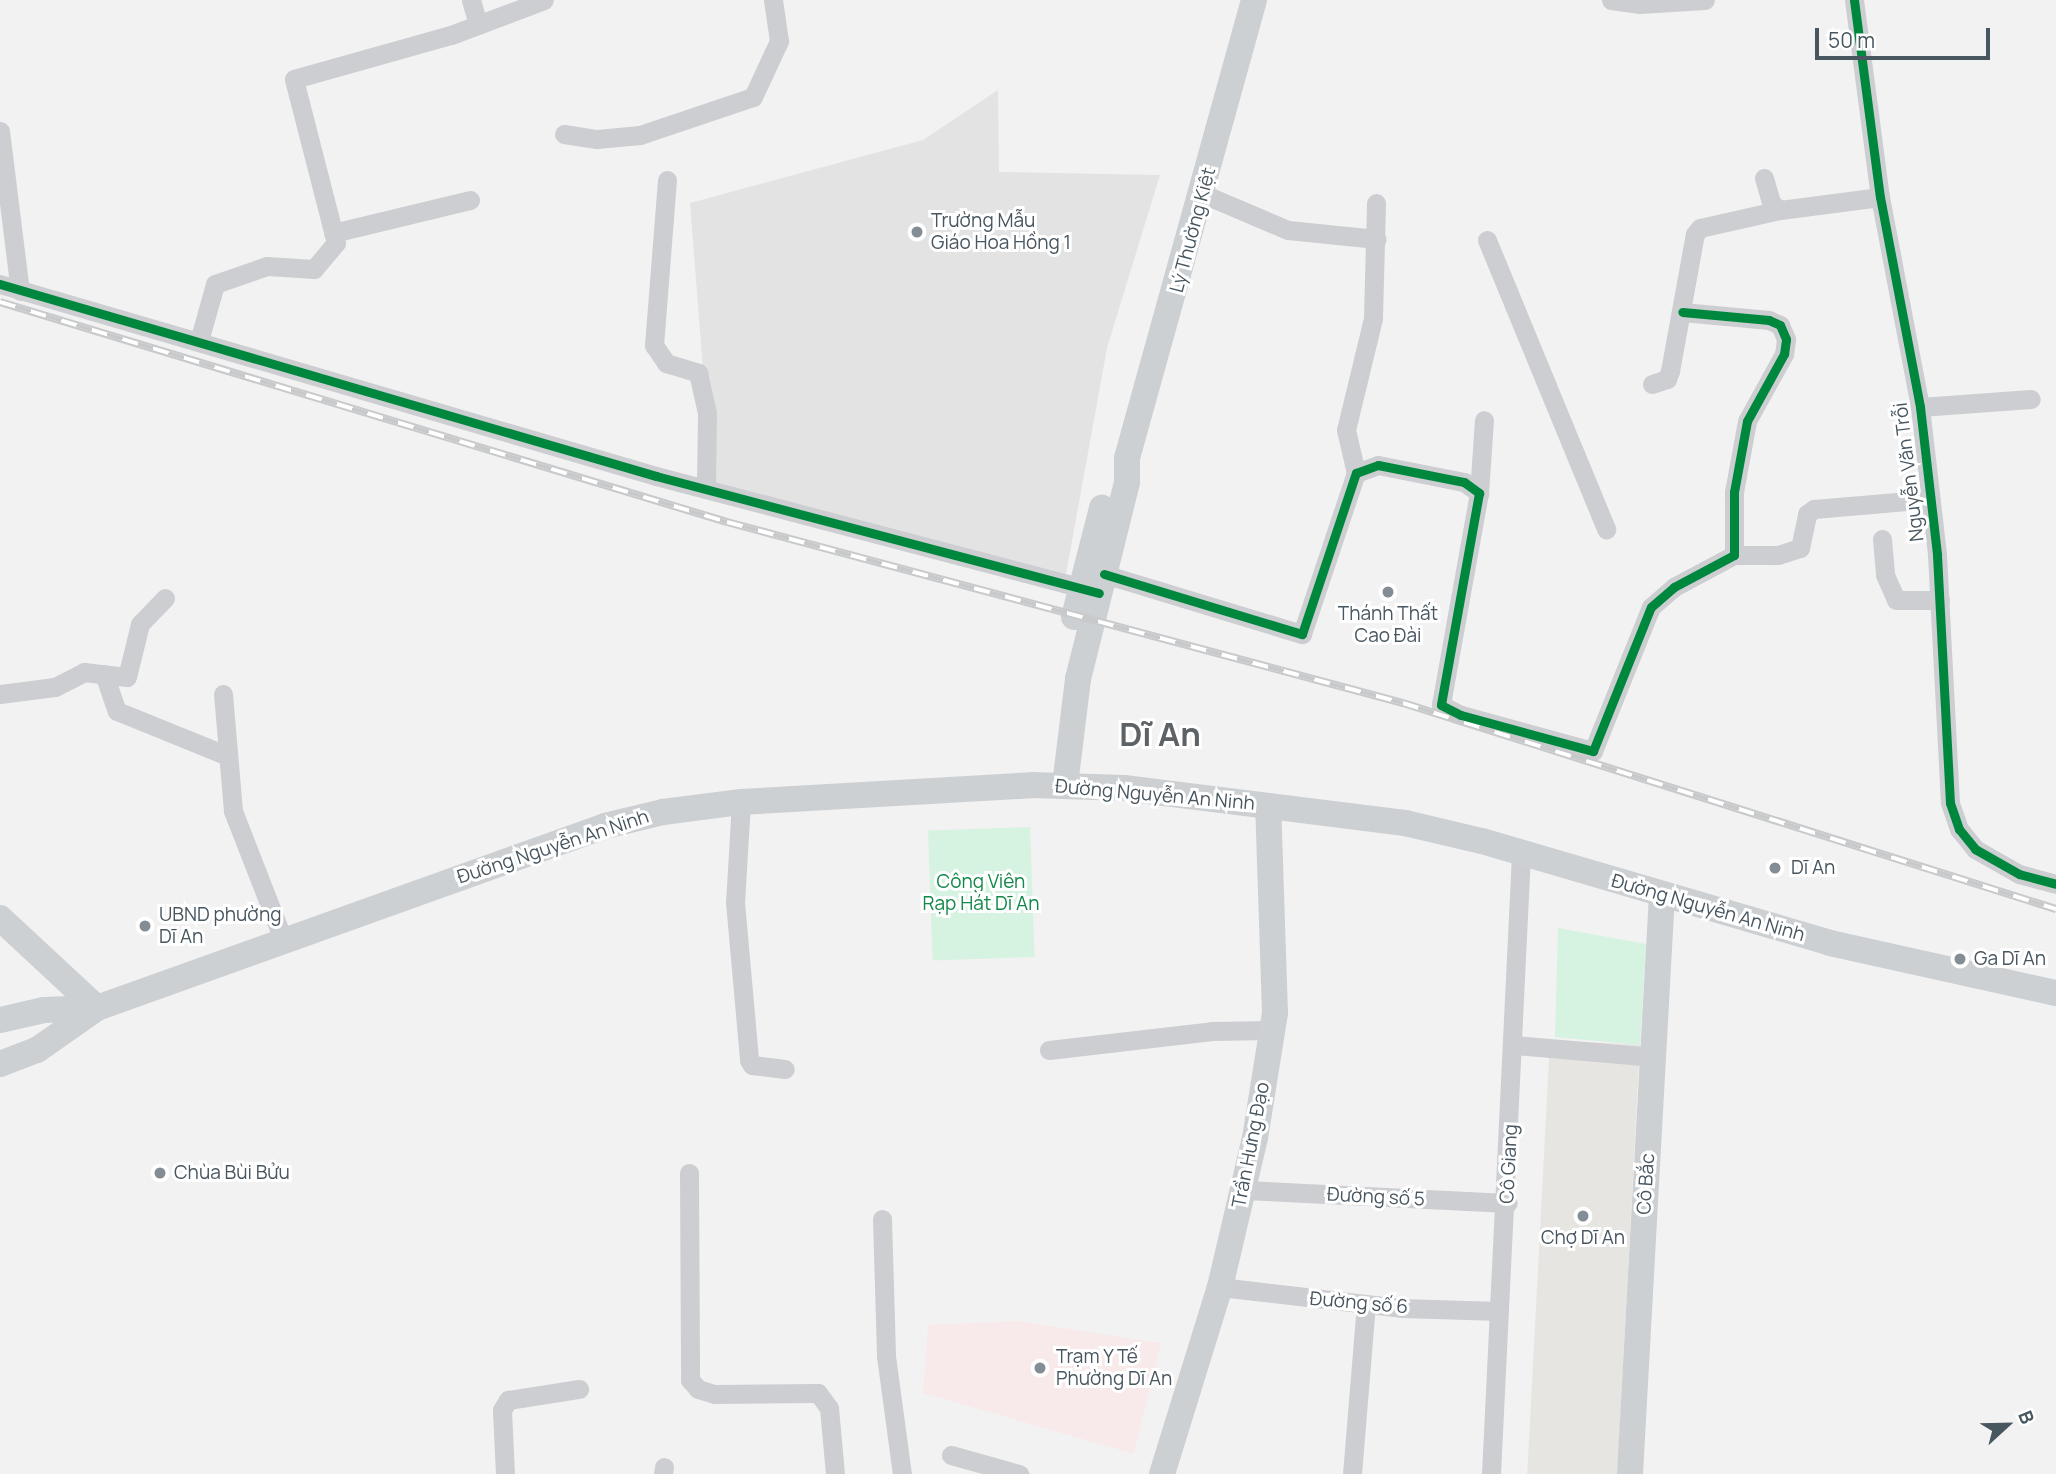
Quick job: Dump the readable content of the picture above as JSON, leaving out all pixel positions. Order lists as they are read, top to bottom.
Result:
{
  "streets": {
    "main road": [
      "Lý Thường Kiệt",
      "Đường Nguyễn An Ninh",
      "Trần Hưng Đạo",
      "Cô Bắc"
    ],
    "street": [
      "Nguyễn Văn Trỗi",
      "Cô Giang",
      "Đường số 5",
      "Đường số 6"
    ]
  },
  "crossings": [
    ["Lý Thường Kiệt", "Đường Nguyễn An Ninh"],
    ["Đường Nguyễn An Ninh", "Trần Hưng Đạo"],
    ["Đường Nguyễn An Ninh", "Cô Giang"],
    ["Đường Nguyễn An Ninh", "Cô Bắc"],
    ["Trần Hưng Đạo", "Đường số 5"],
    ["Trần Hưng Đạo", "Đường số 6"],
    ["Cô Giang", "Đường số 5"],
    ["Cô Giang", "Đường số 6"]
  ],
  "districts": ["Dĩ An"],
  "parks": ["Công Viên Rạp Hát Dĩ An"],
  "places": [
    "Trường Mẫu Giáo Hoa Hồng 1",
    "Thánh Thất Cao Đài",
    "Dĩ An",
    "UBND phường Dĩ An",
    "Ga Dĩ An",
    "Chùa Bùi Bửu",
    "Chợ Dĩ An",
    "Trạm Y Tế Phường Dĩ An"
  ],
  "scale_bar": "50 m",
  "north": "right"
}
